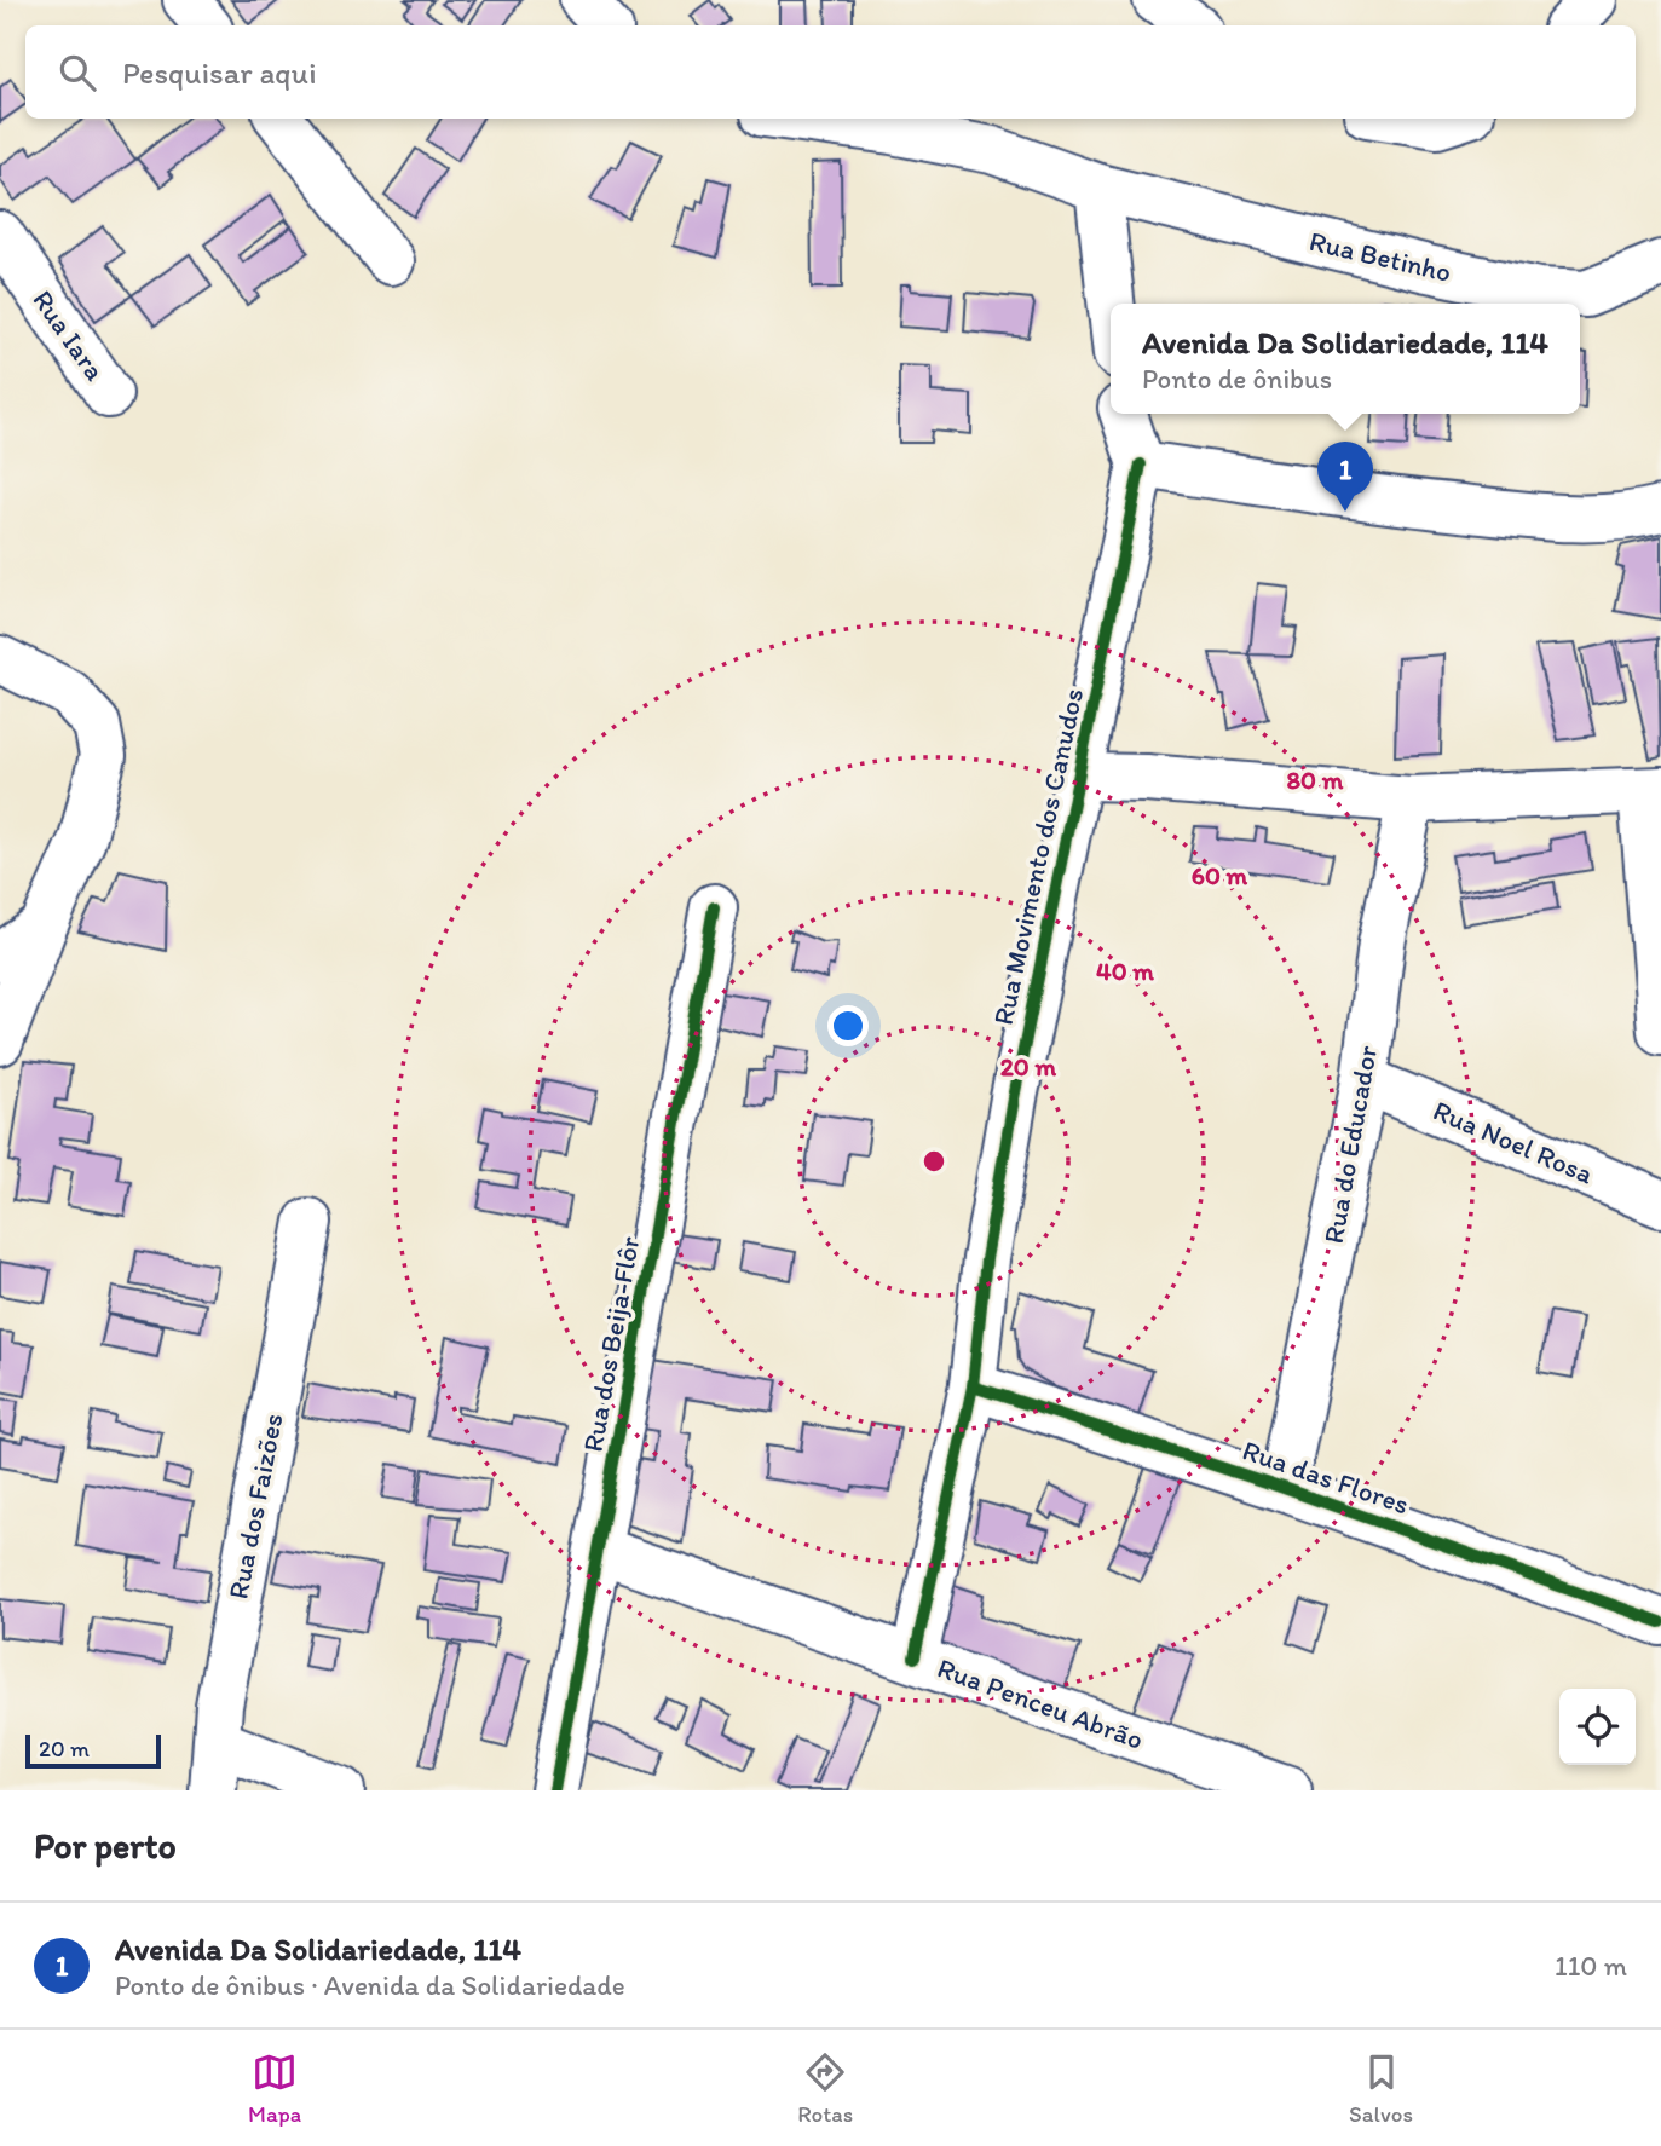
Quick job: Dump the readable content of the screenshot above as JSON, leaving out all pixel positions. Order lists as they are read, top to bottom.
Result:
{
  "streets": {
    "street": [
      "Rua Betinho",
      "Rua Iara",
      "Rua Movimento dos Canudos",
      "Rua Noel Rosa",
      "Rua do Educador",
      "Rua dos Beija-Flôr",
      "Rua das Flores",
      "Rua dos Faizões",
      "Rua Penceu Abrão"
    ]
  },
  "crossings": [
    ["Rua Movimento dos Canudos", "Rua das Flores"],
    ["Rua Movimento dos Canudos", "Rua Penceu Abrão"],
    ["Rua Noel Rosa", "Rua do Educador"],
    ["Rua do Educador", "Rua das Flores"],
    ["Rua dos Beija-Flôr", "Rua Penceu Abrão"]
  ],
  "scale_bar": "20 m",
  "page": {
    "search": "Pesquisar aqui",
    "popup": ["Avenida Da Solidariedade, 114", "Ponto de ônibus"],
    "pins": "1",
    "scale": "20 m",
    "heading": "Por perto",
    "list": [
      {
        "mark": "1",
        "name": "Avenida Da Solidariedade, 114",
        "note": "Ponto de ônibus · Avenida da Solidariedade",
        "value": "110 m"
      }
    ],
    "nav": ["Mapa", "Rotas", "Salvos"]
  },
  "rings": [
    "80 m",
    "60 m",
    "40 m",
    "20 m"
  ]
}
